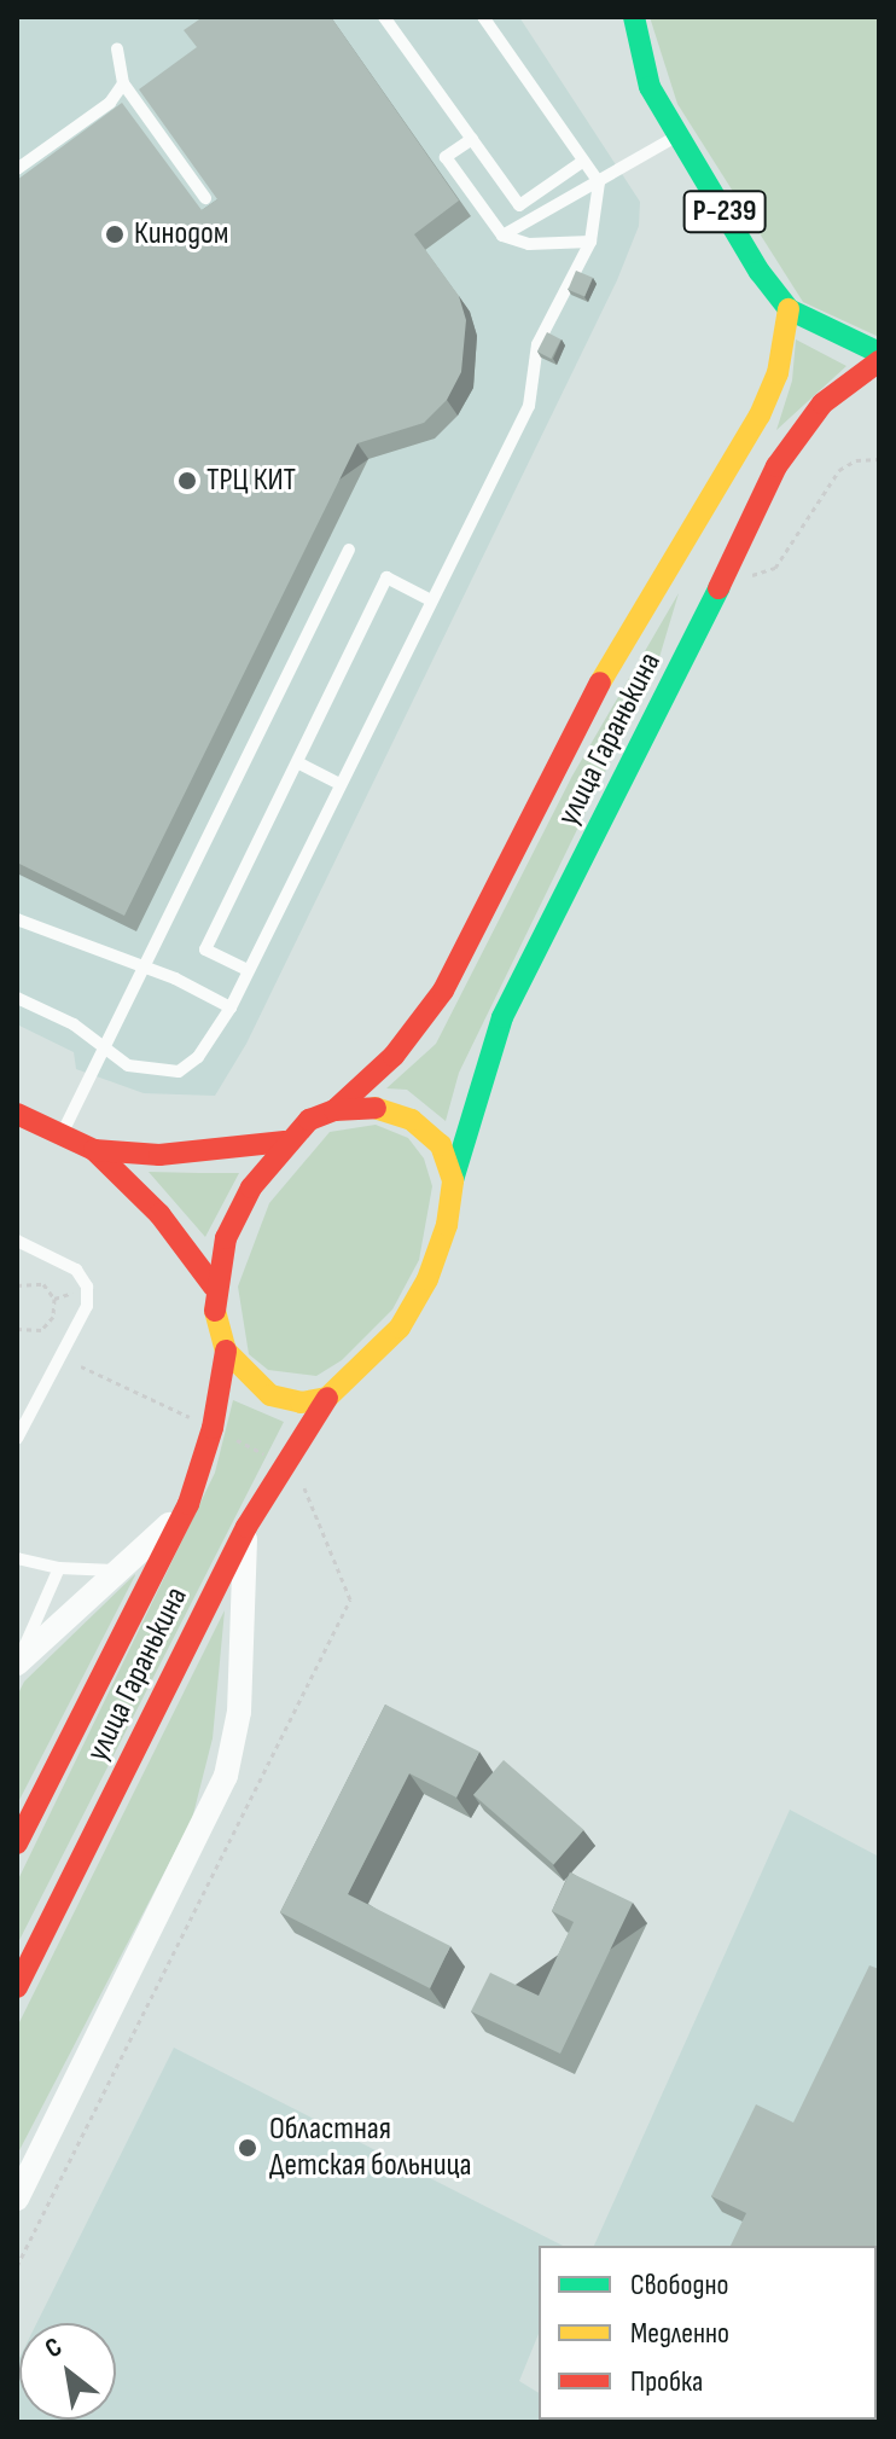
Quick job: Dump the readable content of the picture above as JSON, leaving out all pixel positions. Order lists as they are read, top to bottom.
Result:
{
  "streets": {
    "main road": ["Р-239", "улица Гаранькина"]
  },
  "crossings": [
    ["Р-239", "улица Гаранькина"]
  ],
  "places": ["Кинодом", "ТРЦ КИТ", "Областная Детская больница"],
  "legend": ["Свободно", "Медленно", "Пробка"],
  "north": "top left"
}
